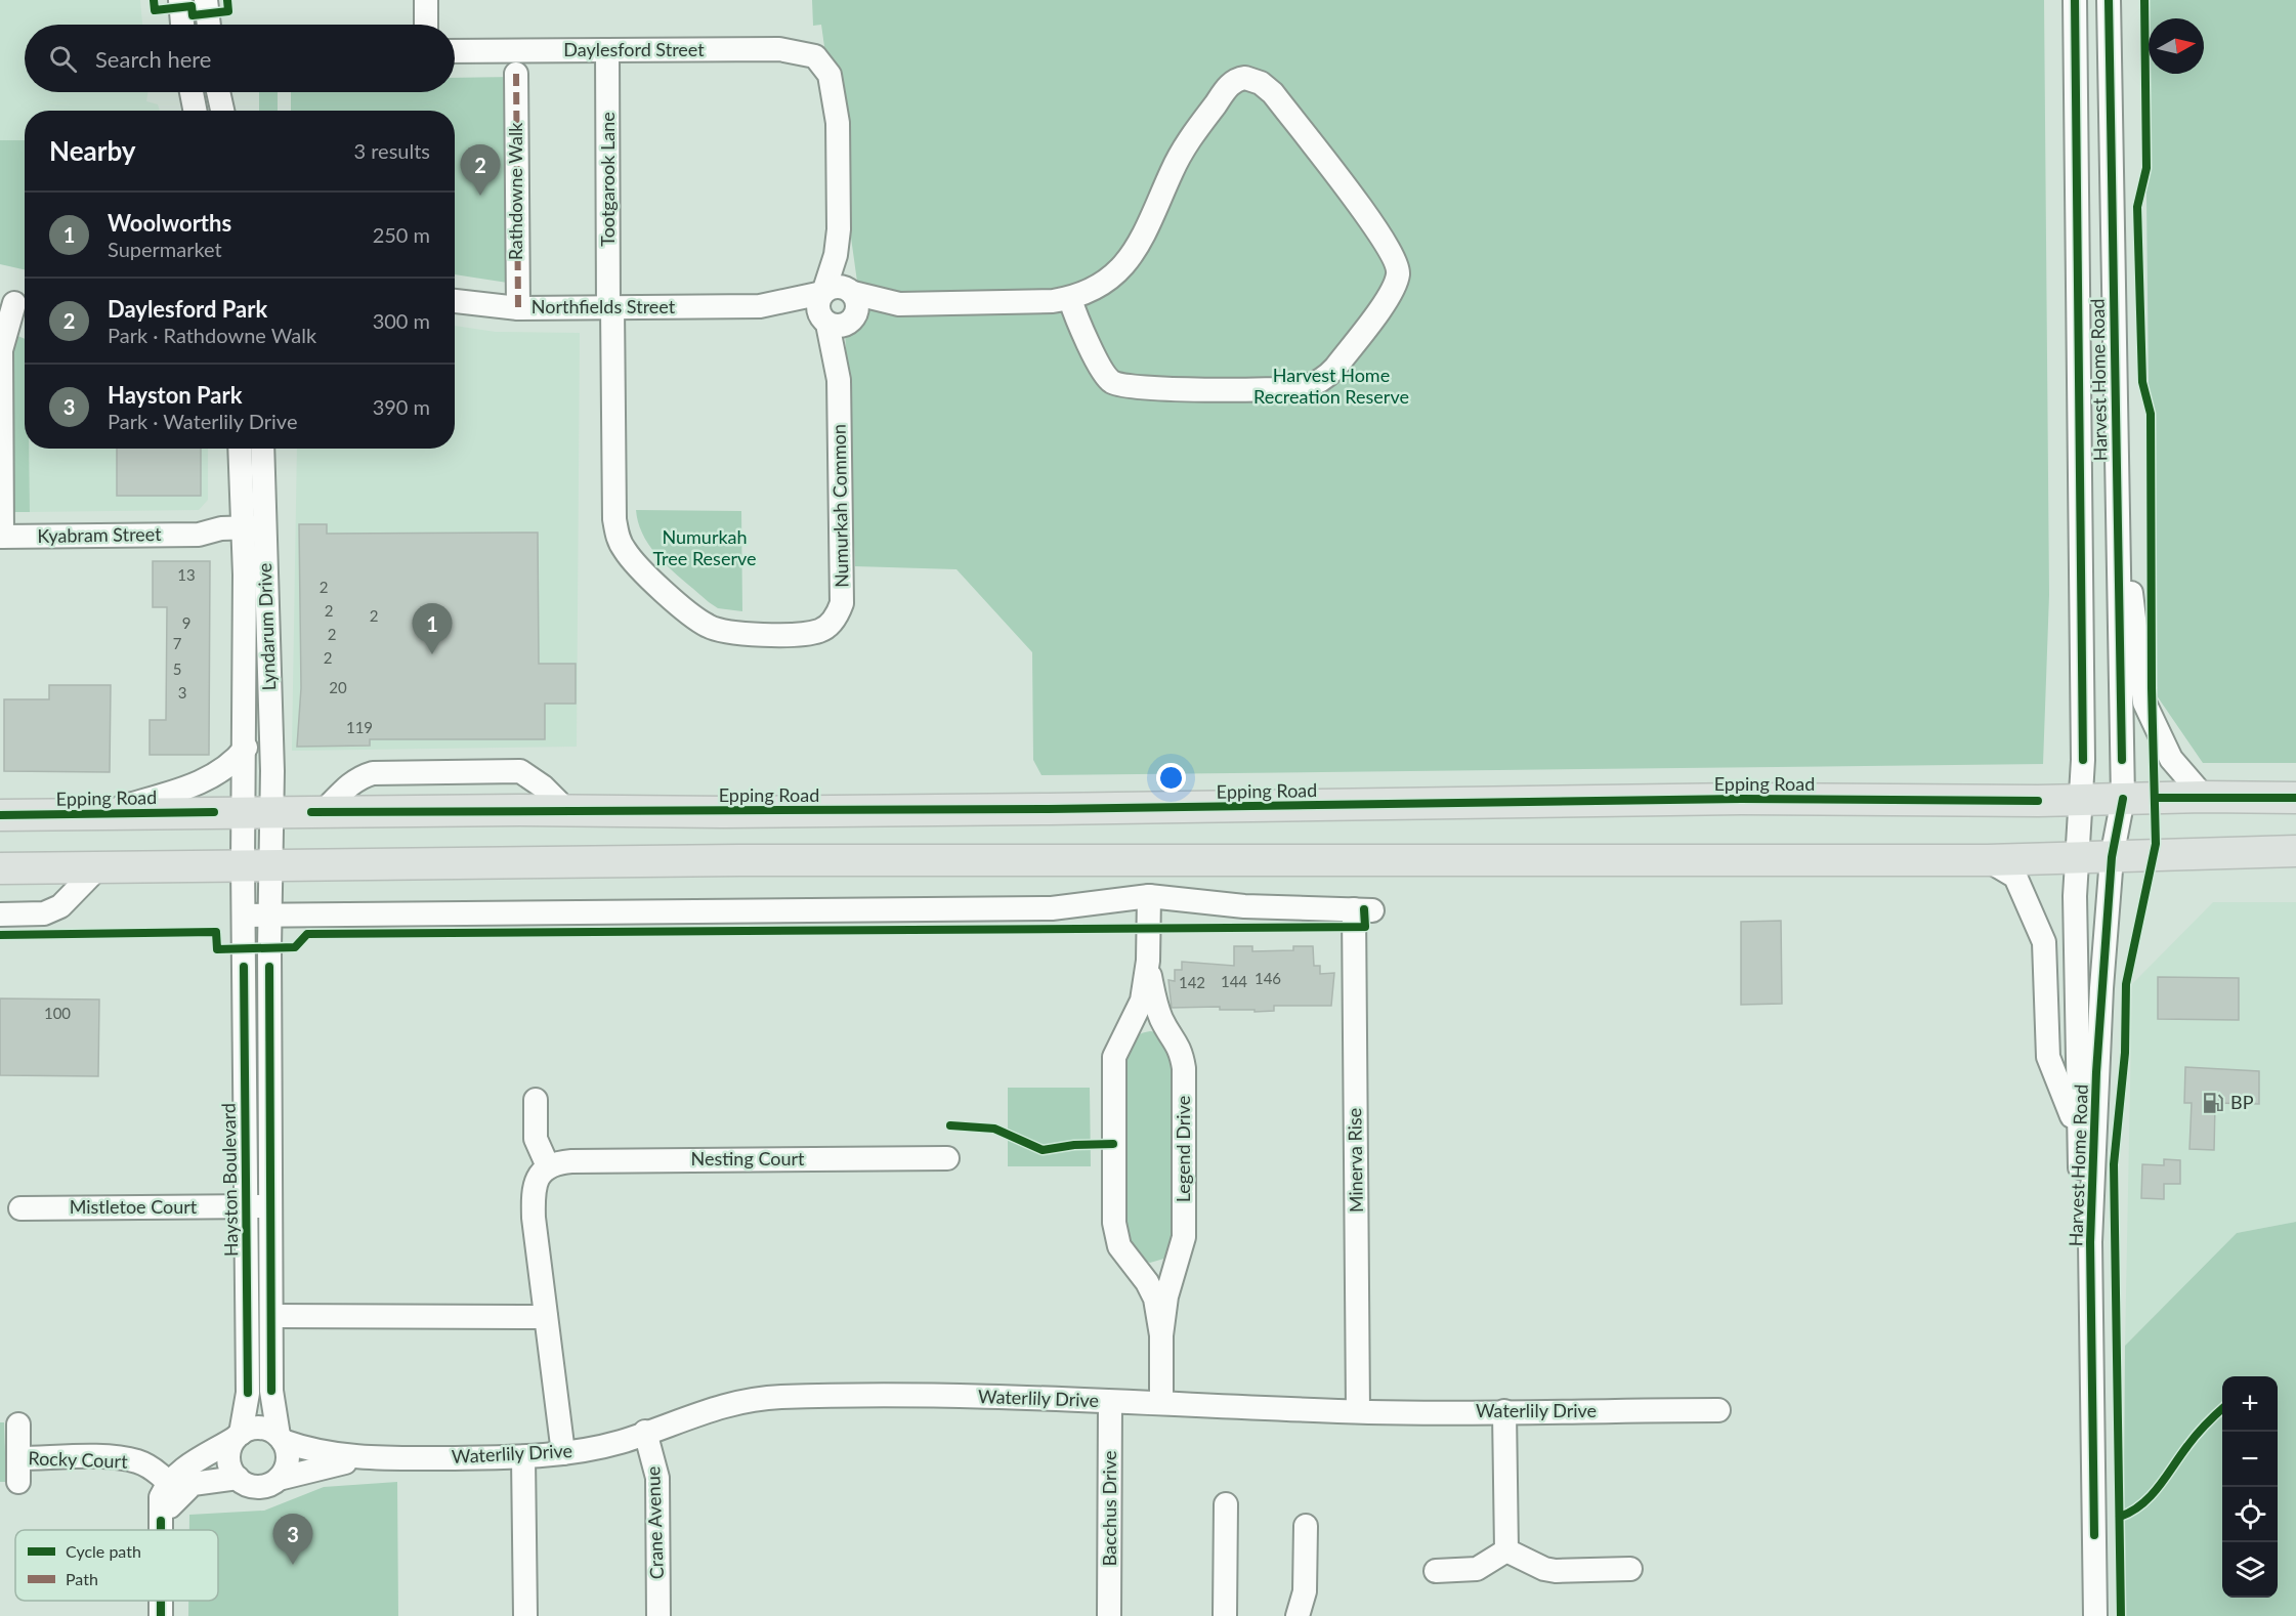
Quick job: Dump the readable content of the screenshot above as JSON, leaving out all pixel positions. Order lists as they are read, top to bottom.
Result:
{
  "streets": {
    "main road": ["Epping Road"],
    "street": [
      "Daylesford Street",
      "Tootgarook Lane",
      "Rathdowne Walk",
      "Northfields Street",
      "Harvest Home Road",
      "Numurkah Common",
      "Kyabram Street",
      "Lyndarum Drive",
      "Legend Drive",
      "Nesting Court",
      "Minerva Rise",
      "Hayston Boulevard",
      "Mistletoe Court",
      "Waterlily Drive",
      "Rocky Court",
      "Bacchus Drive",
      "Crane Avenue"
    ]
  },
  "crossings": [
    ["Daylesford Street", "Tootgarook Lane"],
    ["Tootgarook Lane", "Northfields Street"],
    ["Tootgarook Lane", "Numurkah Common"],
    ["Rathdowne Walk", "Northfields Street"],
    ["Northfields Street", "Numurkah Common"],
    ["Harvest Home Road", "Epping Road"],
    ["Kyabram Street", "Lyndarum Drive"],
    ["Lyndarum Drive", "Epping Road"],
    ["Lyndarum Drive", "Hayston Boulevard"],
    ["Epping Road", "Hayston Boulevard"],
    ["Legend Drive", "Minerva Rise"],
    ["Legend Drive", "Waterlily Drive"],
    ["Minerva Rise", "Waterlily Drive"],
    ["Hayston Boulevard", "Mistletoe Court"],
    ["Hayston Boulevard", "Waterlily Drive"],
    ["Waterlily Drive", "Bacchus Drive"],
    ["Waterlily Drive", "Crane Avenue"]
  ],
  "parks": ["Harvest Home Recreation Reserve", "Numurkah Tree Reserve"],
  "places": {
    "fuel station": ["BP"]
  },
  "house_numbers": [
    "13",
    "2",
    "2",
    "2",
    "9",
    "2",
    "7",
    "2",
    "5",
    "20",
    "3",
    "119",
    "146",
    "144",
    "142",
    "100"
  ],
  "legend": ["Cycle path", "Path"],
  "north": "right",
  "page": {
    "search": "Search here",
    "heading": ["Nearby", "3 results"],
    "pins": ["2", "1", "3"],
    "list": [
      {
        "mark": "1",
        "name": "Woolworths",
        "note": "Supermarket",
        "value": "250 m"
      },
      {
        "mark": "2",
        "name": "Daylesford Park",
        "note": "Park · Rathdowne Walk",
        "value": "300 m"
      },
      {
        "mark": "3",
        "name": "Hayston Park",
        "note": "Park · Waterlily Drive",
        "value": "390 m"
      }
    ],
    "map_buttons": ["+", "−"]
  }
}
